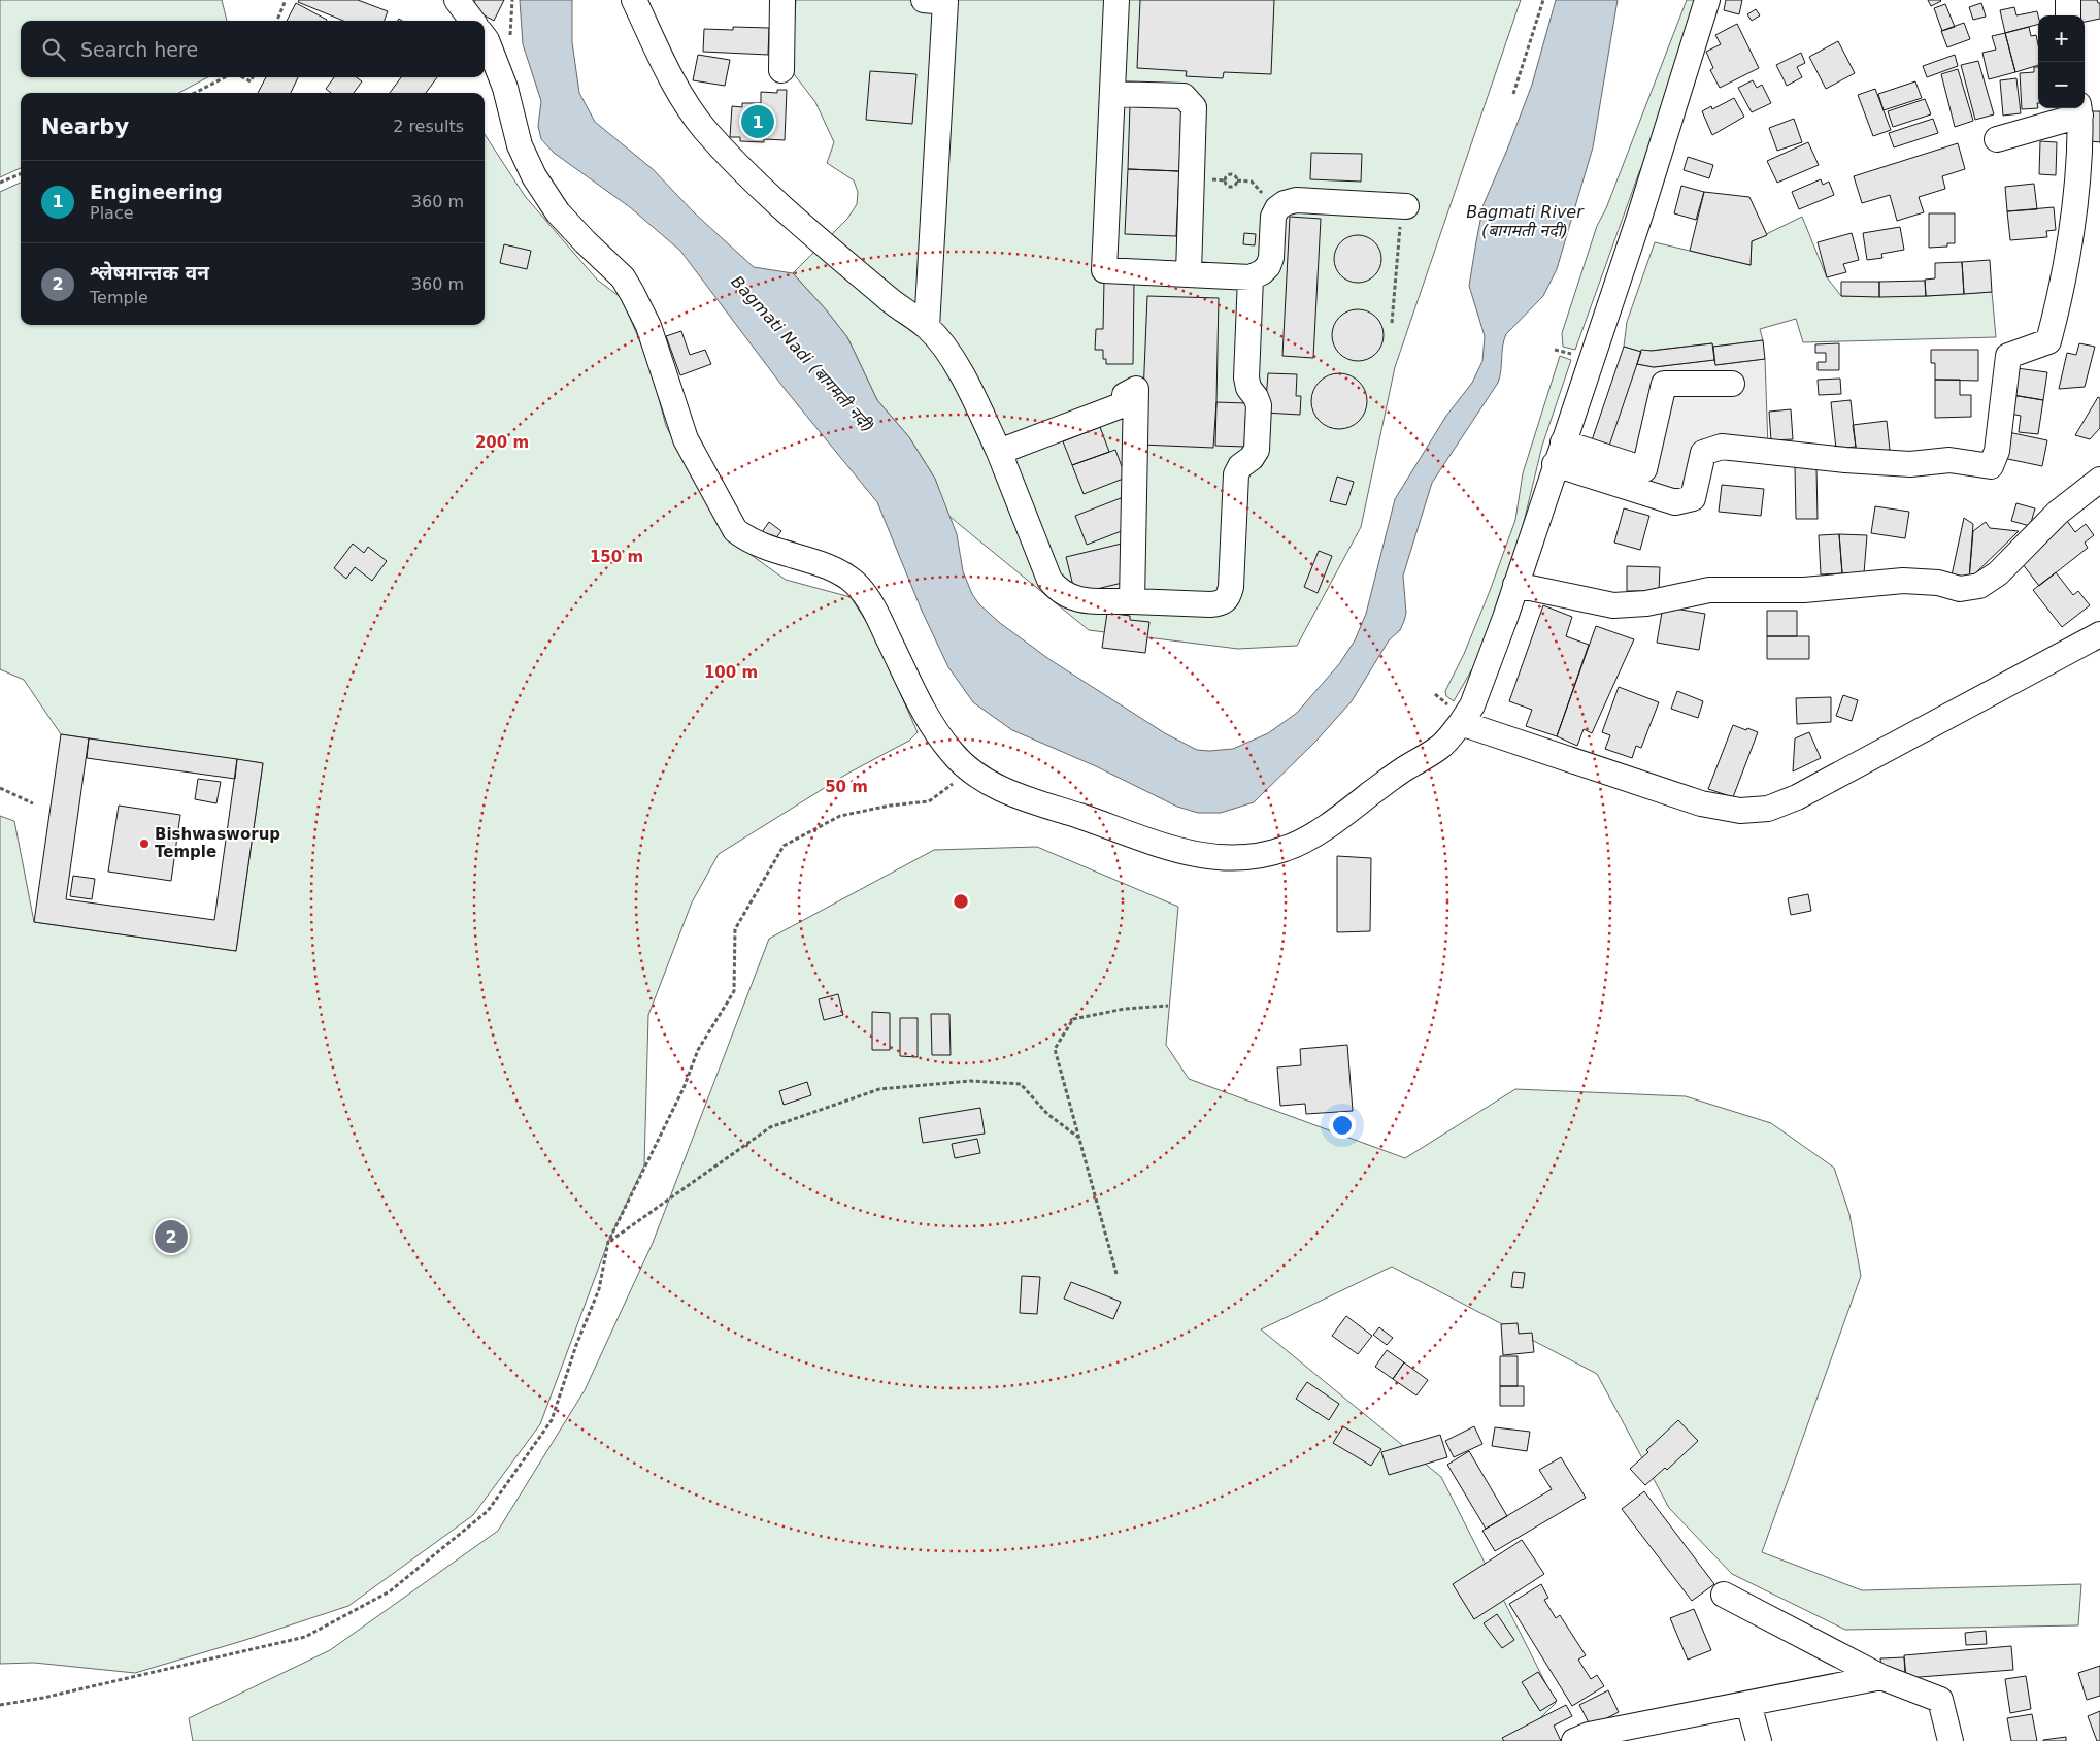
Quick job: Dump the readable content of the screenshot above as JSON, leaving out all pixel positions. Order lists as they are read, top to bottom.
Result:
{
  "water": ["Bagmati River (बागमती नदी)", "Bagmati Nadi (बागमती नदी)"],
  "places": ["Bishwasworup Temple"],
  "page": {
    "map_buttons": ["+", "−"],
    "search": "Search here",
    "heading": ["Nearby", "2 results"],
    "pins": ["1", "2"],
    "list": [
      {
        "mark": "1",
        "name": "Engineering",
        "note": "Place",
        "value": "360 m"
      },
      {
        "mark": "2",
        "name": "श्लेषमान्तक वन",
        "note": "Temple",
        "value": "360 m"
      }
    ]
  },
  "rings": [
    "200 m",
    "150 m",
    "100 m",
    "50 m"
  ]
}
